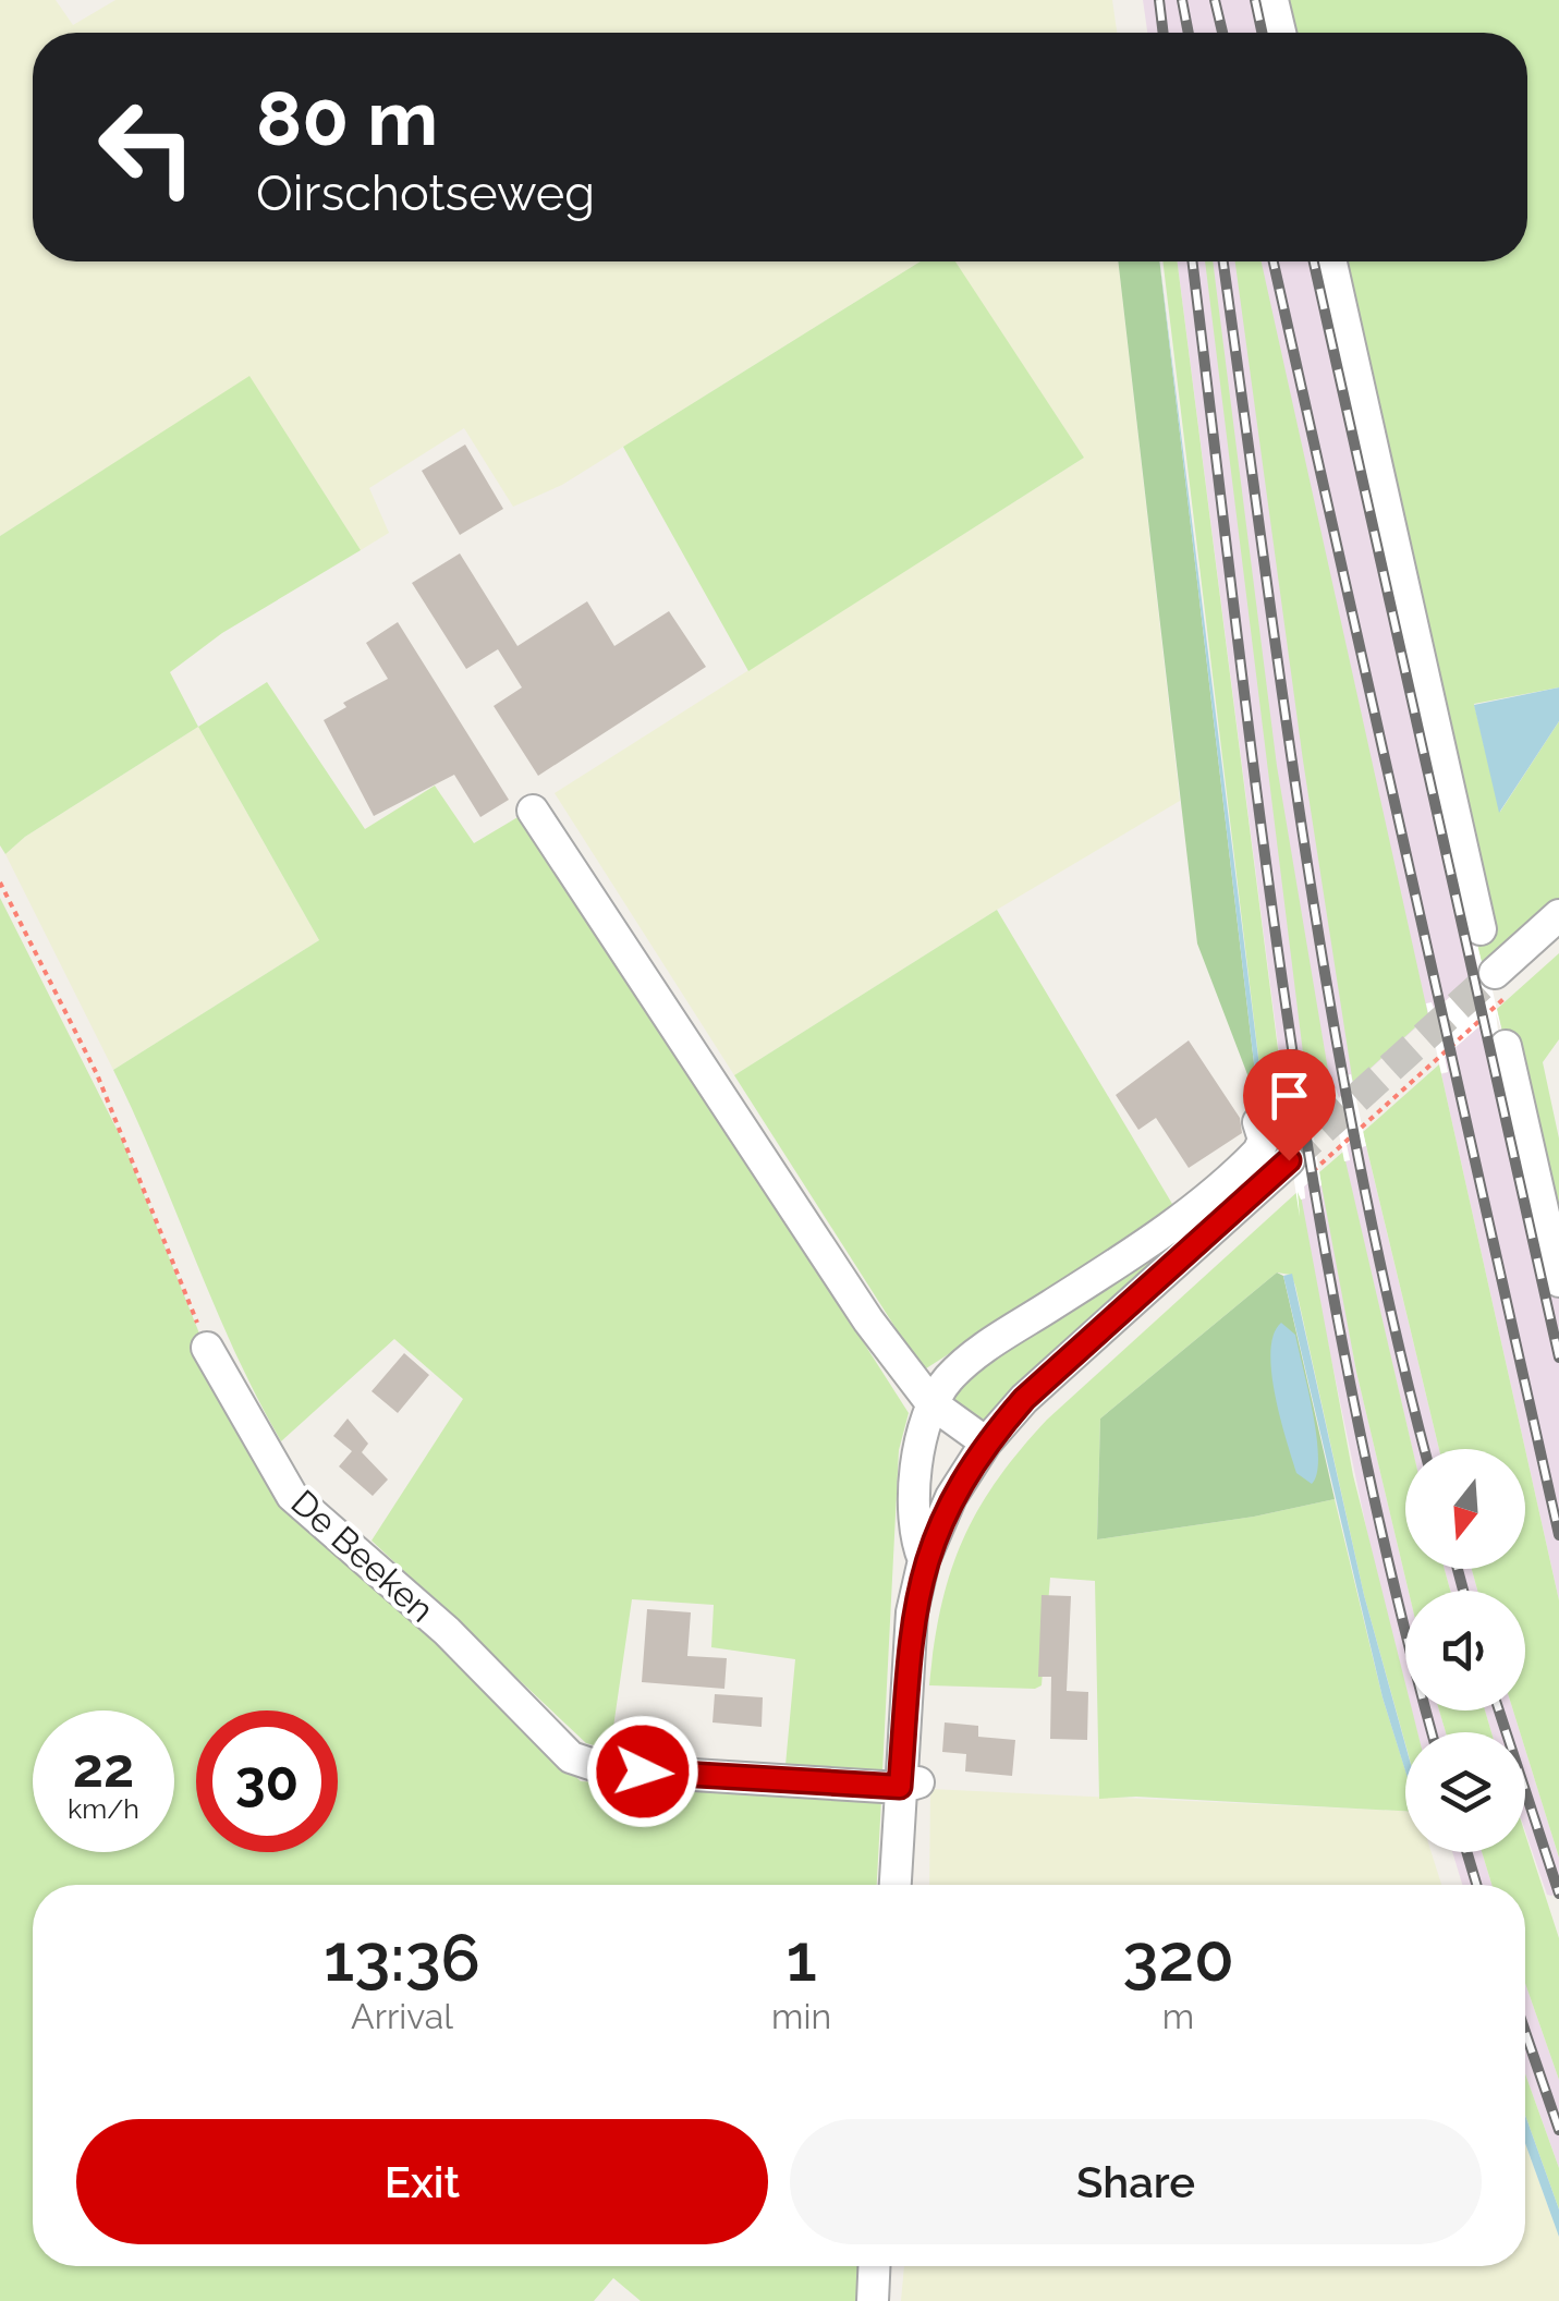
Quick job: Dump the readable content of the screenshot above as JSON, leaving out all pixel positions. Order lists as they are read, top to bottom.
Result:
{
  "streets": {
    "street": ["De Beeken"]
  },
  "north": "bottom",
  "page": {
    "turn": ["80 m", "Oirschotseweg"],
    "speed": "22 km/h",
    "limit": "30",
    "eta": [
      "13:36",
      "Arrival",
      "1",
      "min",
      "320",
      "m"
    ],
    "buttons": ["Exit", "Share"]
  }
}
